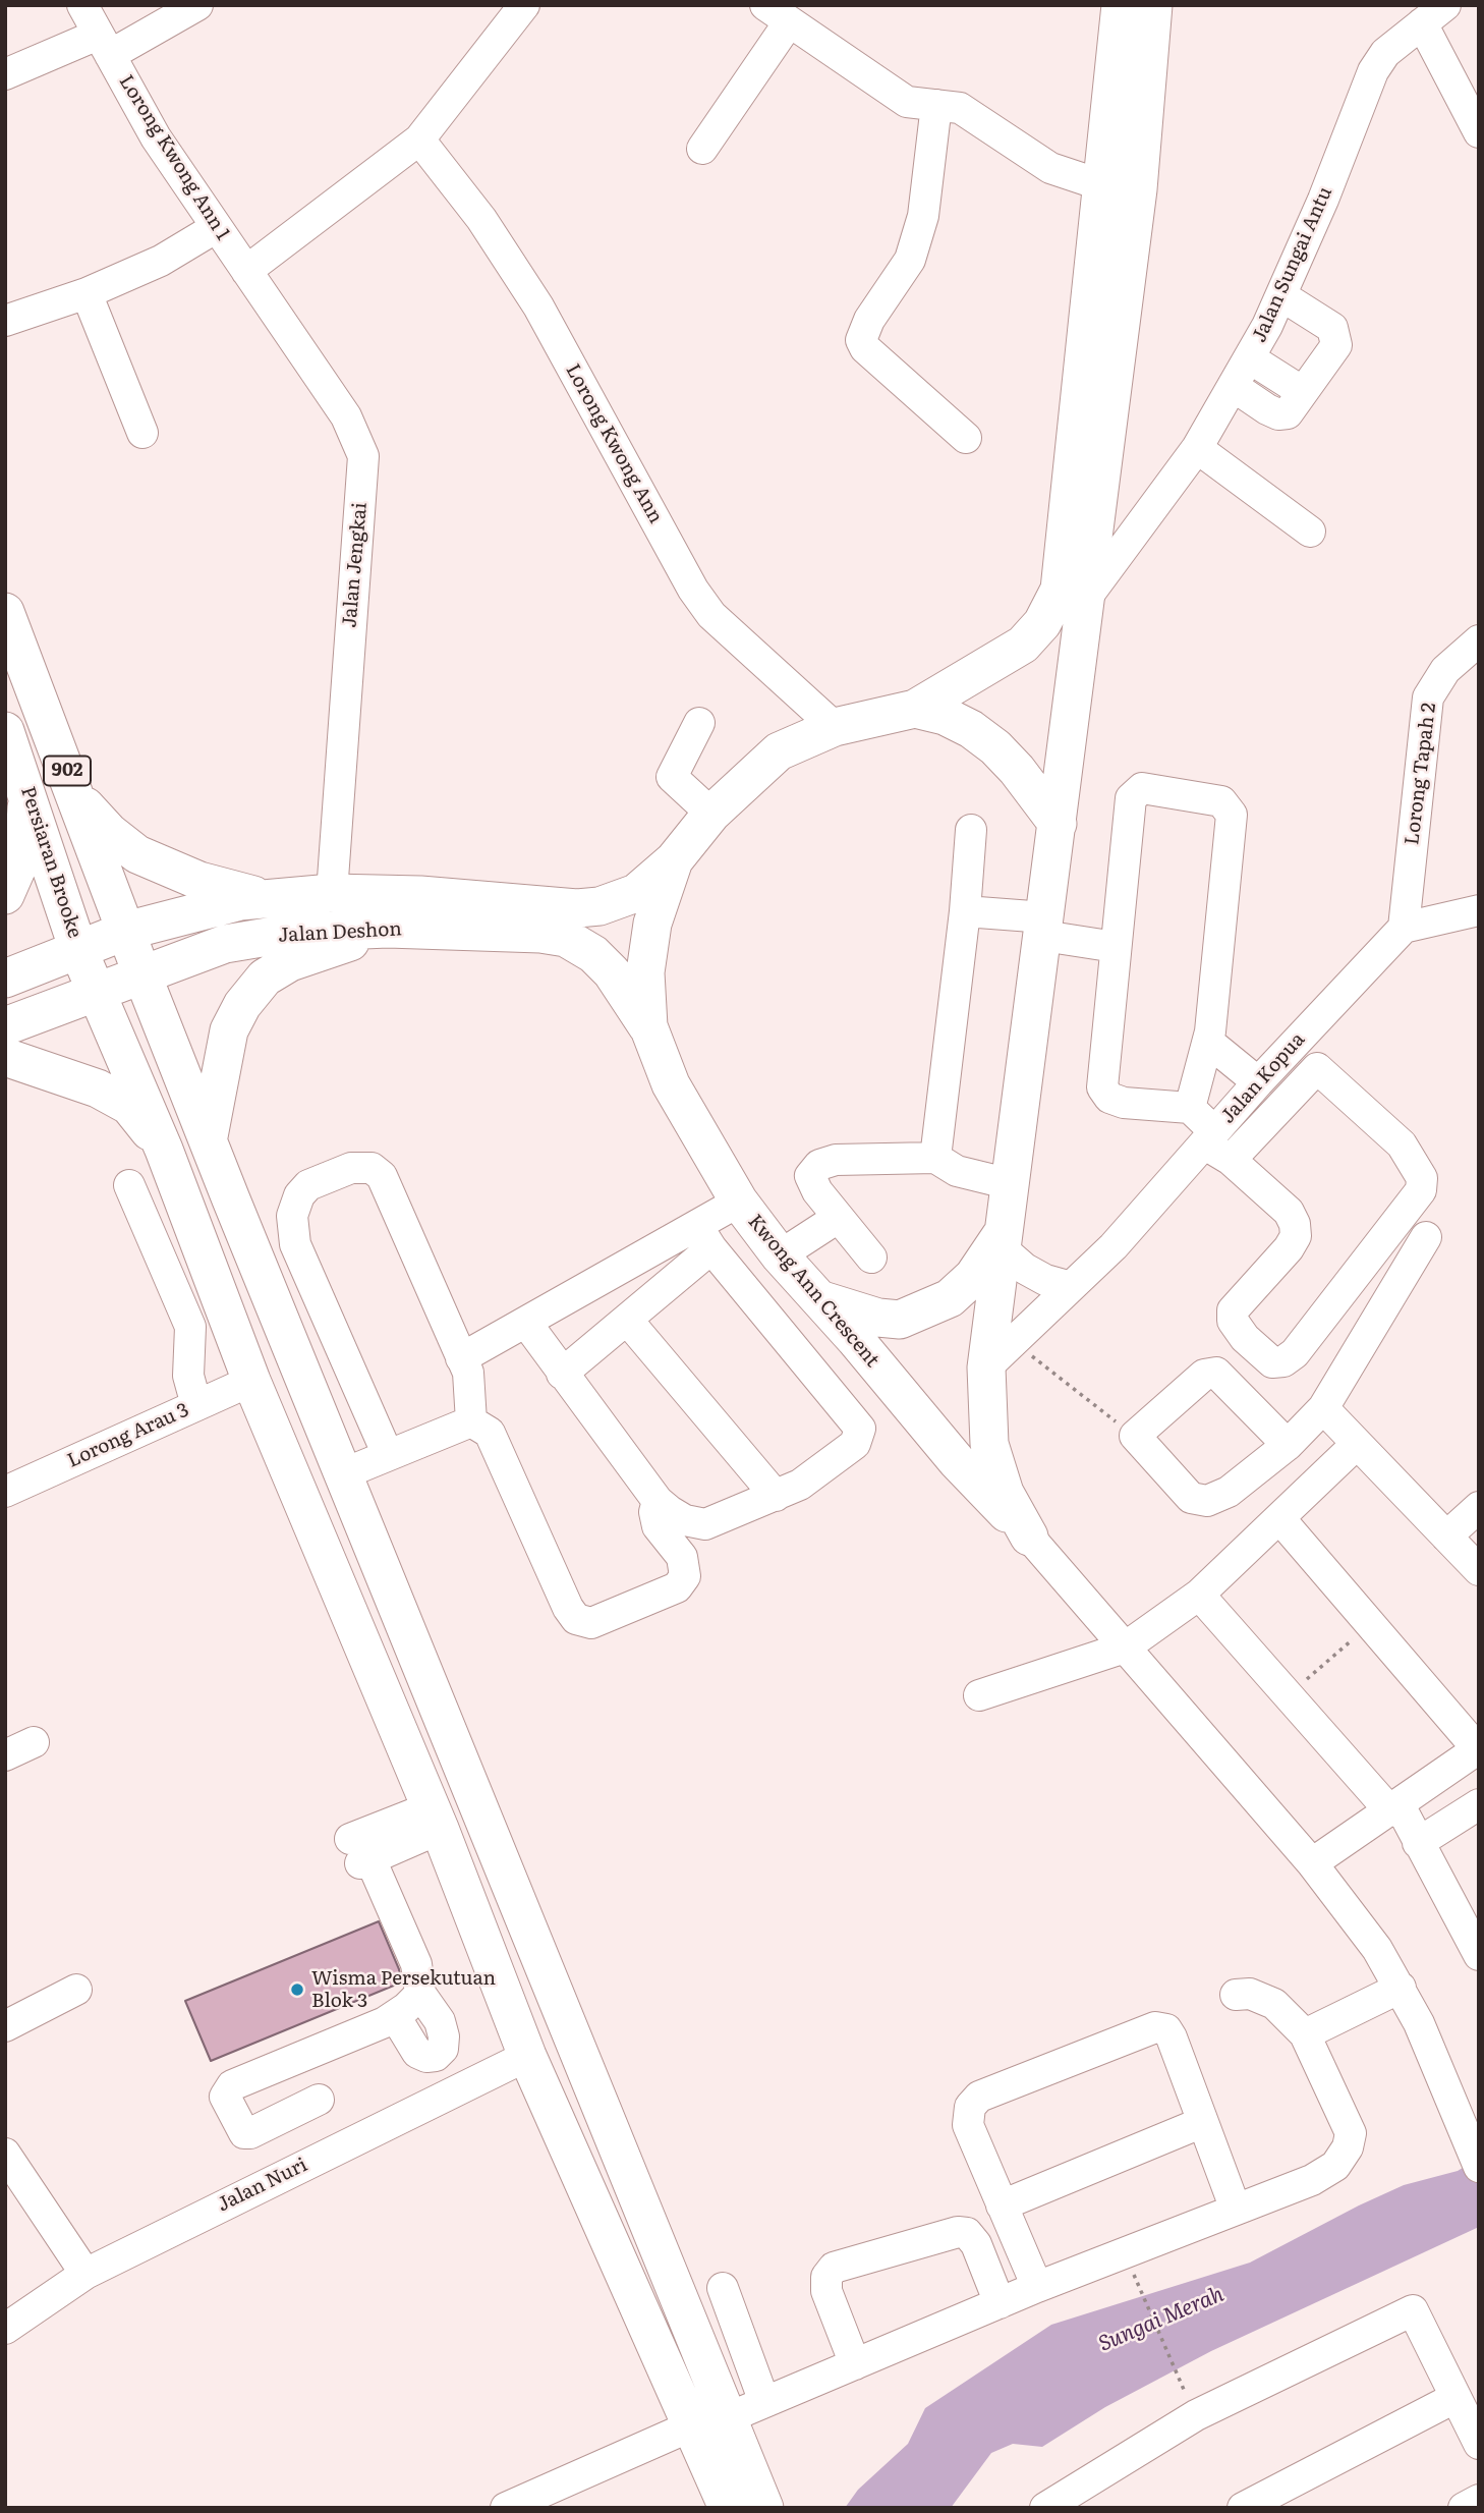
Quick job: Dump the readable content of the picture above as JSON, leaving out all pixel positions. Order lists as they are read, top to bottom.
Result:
{
  "streets": {
    "main road": [
      "902",
      "Persiaran Brooke",
      "Jalan Deshon",
      "Kwong Ann Crescent"
    ],
    "street": [
      "Lorong Kwong Ann 1",
      "Jalan Sungai Antu",
      "Lorong Kwong Ann",
      "Jalan Jengkai",
      "Lorong Tapah 2",
      "Jalan Kopua",
      "Lorong Arau 3",
      "Jalan Nuri"
    ]
  },
  "crossings": [
    ["Lorong Kwong Ann 1", "Jalan Jengkai"],
    ["Lorong Kwong Ann", "Kwong Ann Crescent"],
    ["Jalan Jengkai", "Jalan Deshon"],
    ["902", "Jalan Deshon"],
    ["Lorong Tapah 2", "Jalan Kopua"],
    ["Persiaran Brooke", "Jalan Deshon"],
    ["Jalan Deshon", "Kwong Ann Crescent"]
  ],
  "water": ["Sungai Merah"],
  "places": ["Wisma Persekutuan Blok 3"]
}
